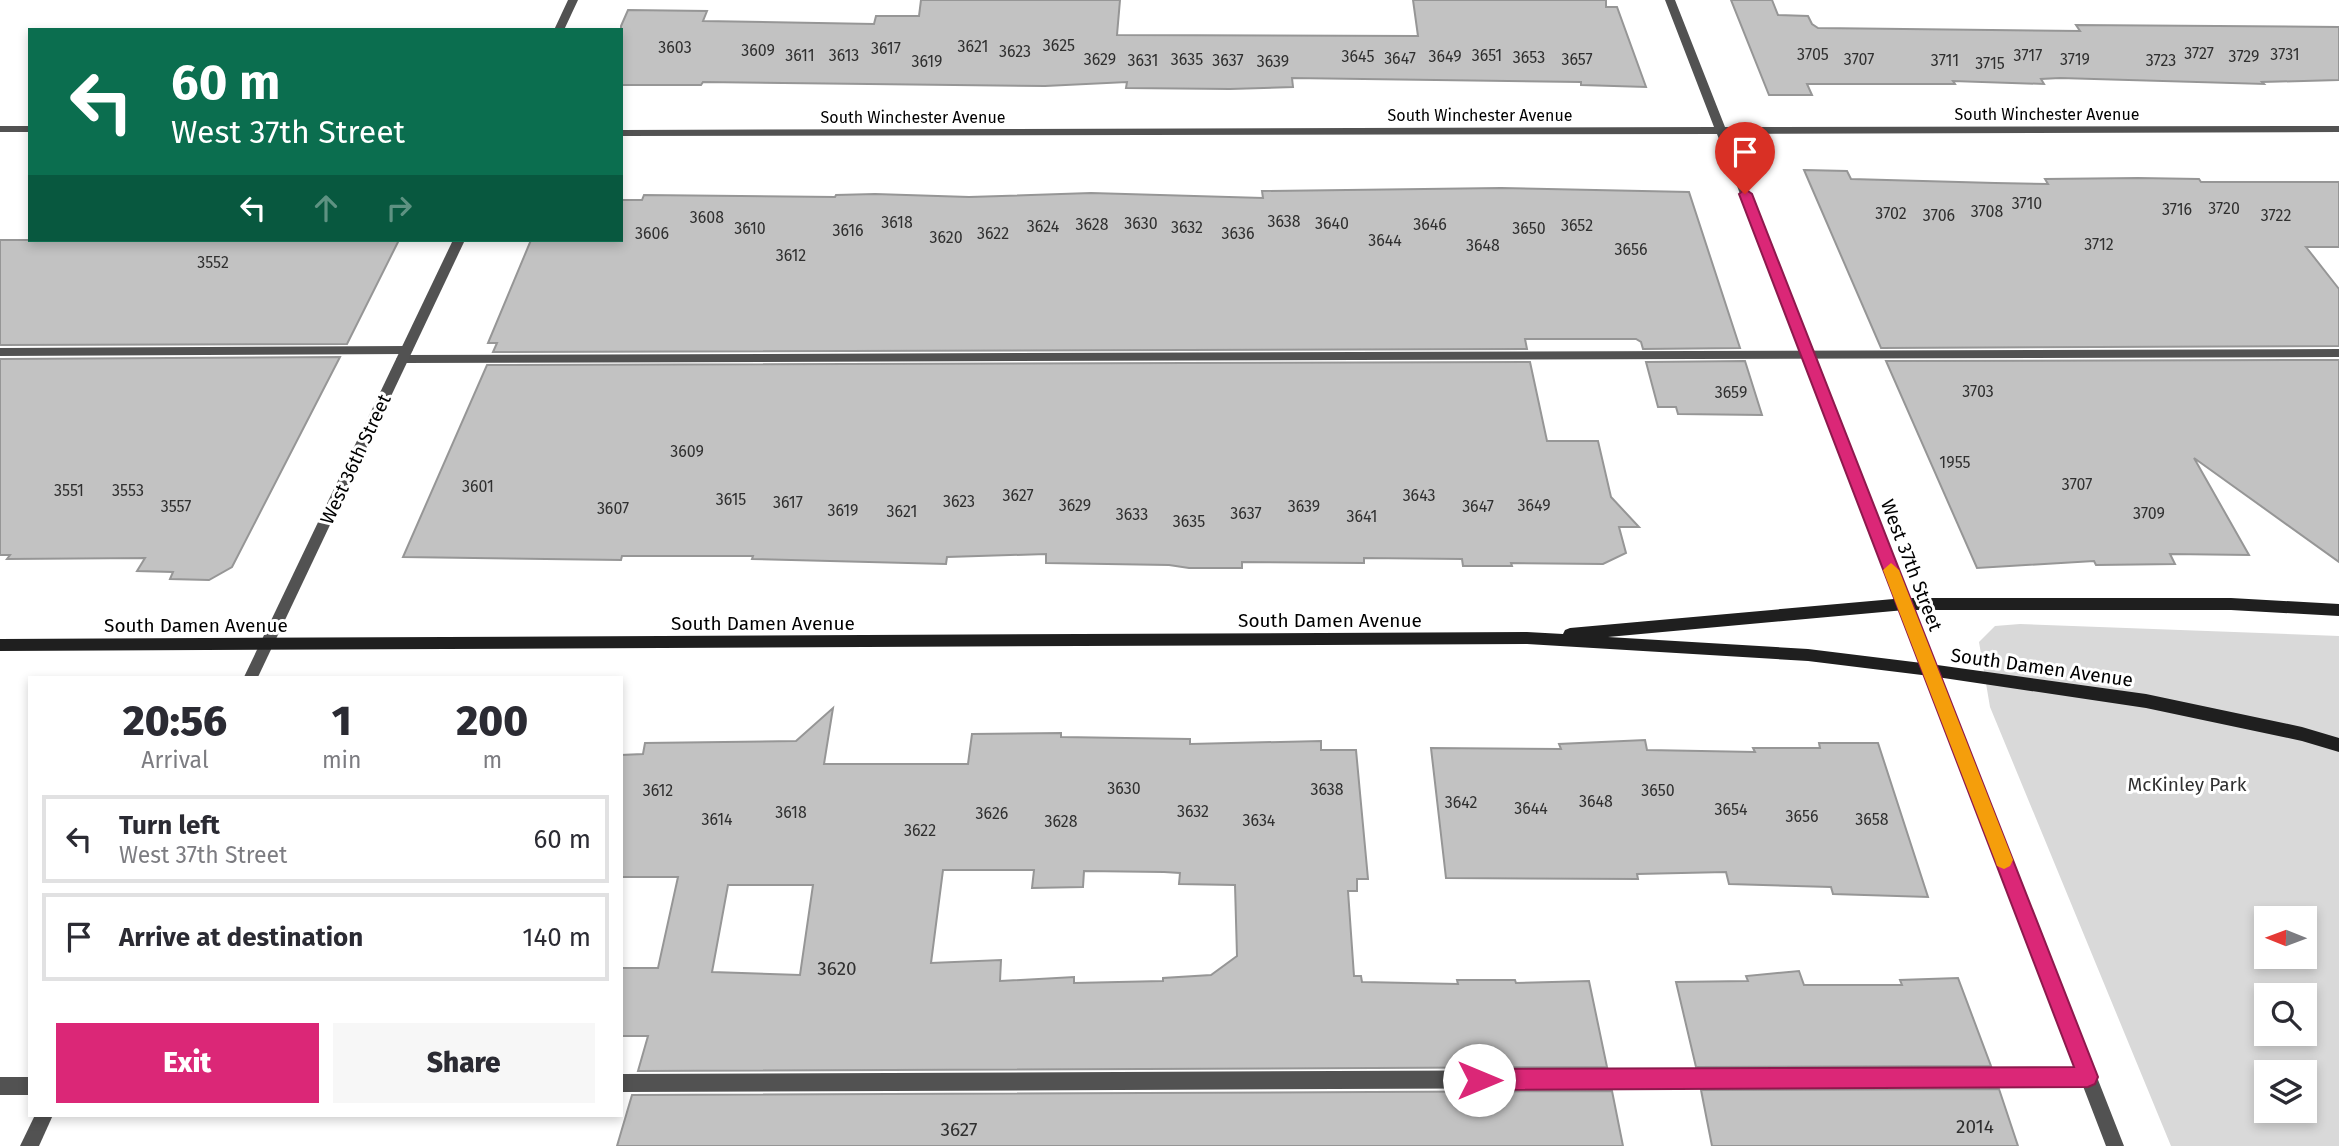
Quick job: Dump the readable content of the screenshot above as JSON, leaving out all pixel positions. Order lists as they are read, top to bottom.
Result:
{
  "streets": {
    "main road": ["South Damen Avenue"],
    "street": ["South Winchester Avenue", "West 36th Street", "West 37th Street"]
  },
  "crossings": [
    ["South Winchester Avenue", "West 37th Street"],
    ["West 36th Street", "South Damen Avenue"],
    ["West 37th Street", "South Damen Avenue"]
  ],
  "parks": ["McKinley Park"],
  "house_numbers": [
    "3625",
    "3621",
    "3603",
    "3617",
    "3609",
    "3623",
    "3727",
    "3705",
    "3731",
    "3611",
    "3613",
    "3651",
    "3717",
    "3645",
    "3649",
    "3729",
    "3653",
    "3647",
    "3629",
    "3635",
    "3657",
    "3707",
    "3719",
    "3631",
    "3637",
    "3711",
    "3723",
    "3619",
    "3639",
    "3715",
    "3710",
    "3720",
    "3716",
    "3708",
    "3702",
    "3706",
    "3722",
    "3608",
    "3638",
    "3618",
    "3630",
    "3640",
    "3628",
    "3646",
    "3652",
    "3624",
    "3632",
    "3610",
    "3650",
    "3616",
    "3606",
    "3622",
    "3636",
    "3620",
    "3644",
    "3712",
    "3648",
    "3656",
    "3612",
    "3552",
    "3703",
    "3659",
    "3609",
    "1955",
    "3707",
    "3601",
    "3551",
    "3553",
    "3627",
    "3643",
    "3615",
    "3623",
    "3617",
    "3629",
    "3649",
    "3557",
    "3639",
    "3647",
    "3607",
    "3619",
    "3621",
    "3637",
    "3709",
    "3633",
    "3641",
    "3635",
    "3630",
    "3638",
    "3612",
    "3650",
    "3648",
    "3642",
    "3644",
    "3654",
    "3632",
    "3618",
    "3626",
    "3656",
    "3614",
    "3658",
    "3634",
    "3628",
    "3622",
    "3620",
    "2014",
    "3627"
  ],
  "north": "left",
  "page": {
    "turn": ["60 m", "West 37th Street"],
    "eta": [
      "20:56",
      "Arrival",
      "1",
      "min",
      "200",
      "m"
    ],
    "list": [
      {
        "name": "Turn left",
        "note": "West 37th Street",
        "value": "60 m"
      },
      {
        "name": "Arrive at destination",
        "value": "140 m"
      }
    ],
    "buttons": ["Exit", "Share"]
  }
}
